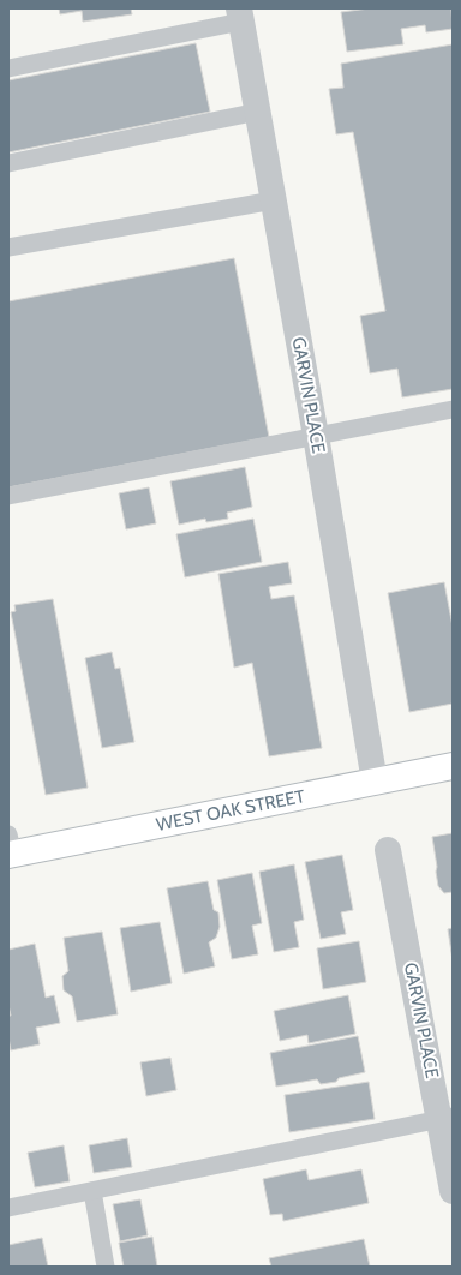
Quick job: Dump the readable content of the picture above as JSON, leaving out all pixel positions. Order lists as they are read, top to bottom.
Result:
{
  "streets": {
    "main road": ["WEST OAK STREET"],
    "street": ["GARVIN PLACE"]
  },
  "crossings": [
    ["GARVIN PLACE", "WEST OAK STREET"]
  ]
}
